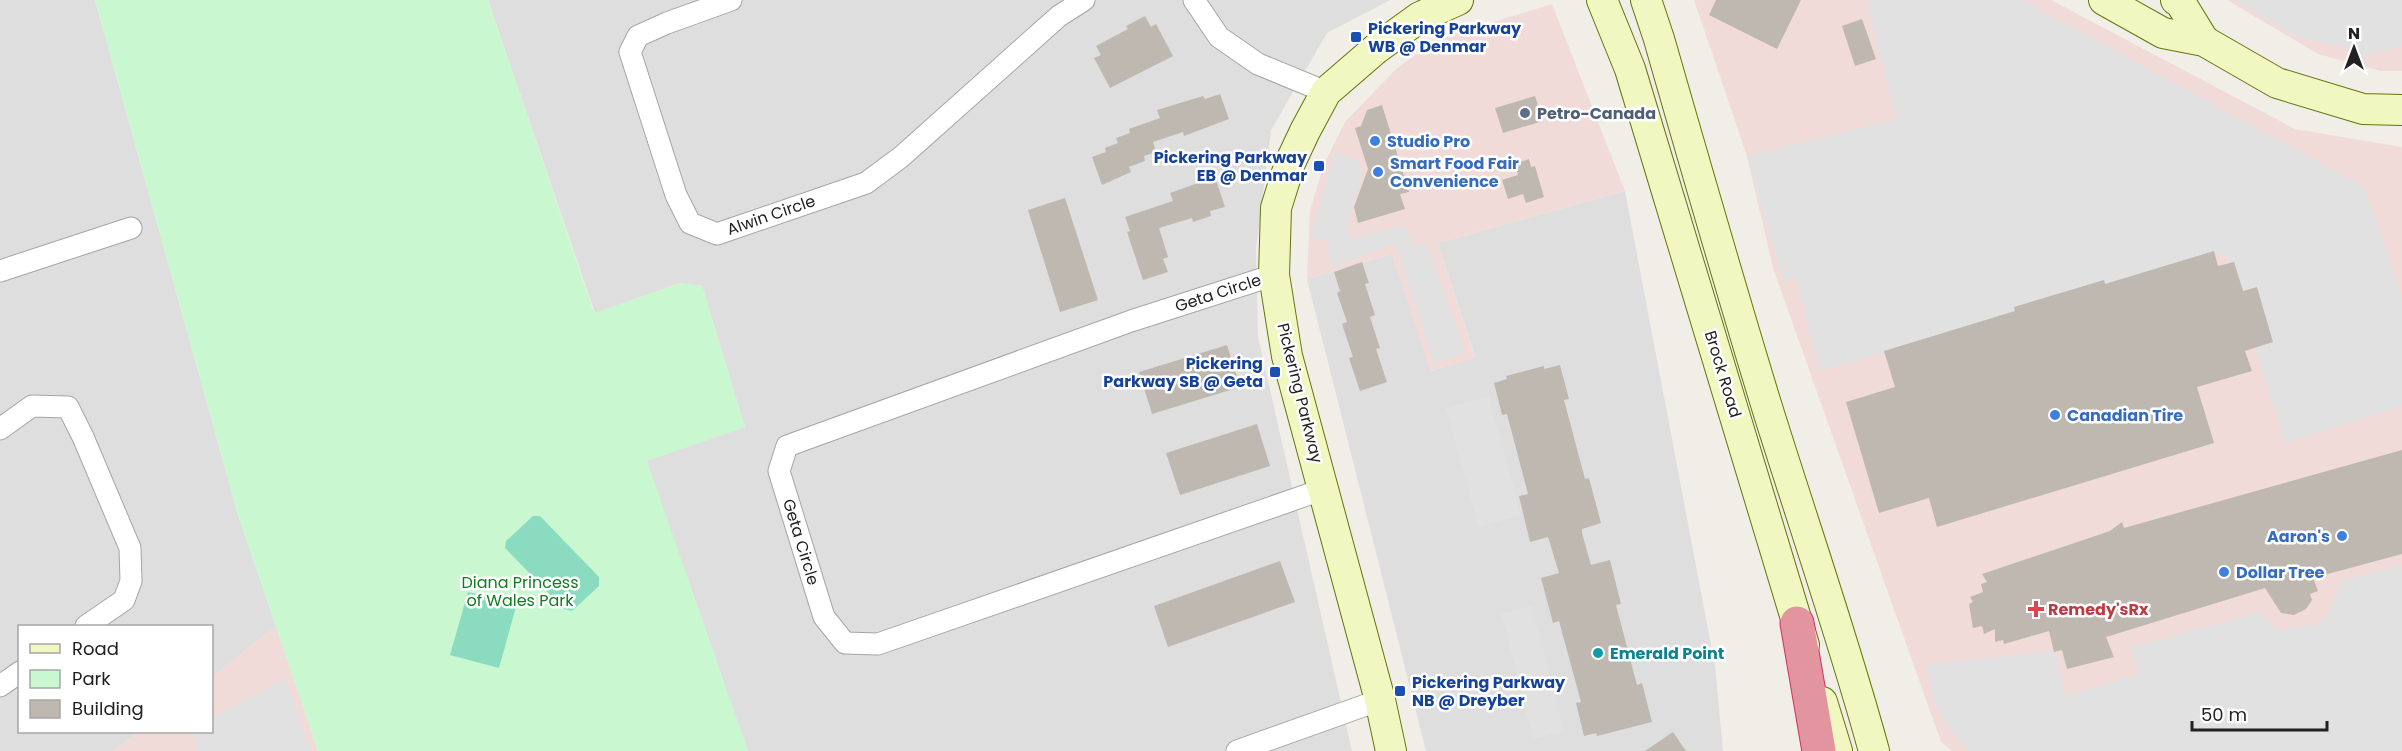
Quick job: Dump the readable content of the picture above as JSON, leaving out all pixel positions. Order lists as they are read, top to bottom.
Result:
{
  "streets": {
    "main road": ["Brock Road", "Pickering Parkway"],
    "street": ["Alwin Circle", "Geta Circle"]
  },
  "crossings": [
    ["Geta Circle", "Pickering Parkway"]
  ],
  "parks": ["Diana Princess of Wales Park"],
  "places": {
    "transit": [
      "Pickering Parkway WB @ Denmar",
      "Pickering Parkway EB @ Denmar",
      "Pickering Parkway SB @ Geta",
      "Pickering Parkway NB @ Dreyber"
    ],
    "other": [
      "Petro-Canada",
      "Studio Pro",
      "Smart Food Fair Convenience",
      "Canadian Tire",
      "Aaron's",
      "Dollar Tree",
      "Emerald Point"
    ],
    "health": ["Remedy'sRx"]
  },
  "legend": ["Road", "Park", "Building"],
  "scale_bar": "50 m",
  "north": "top"
}
